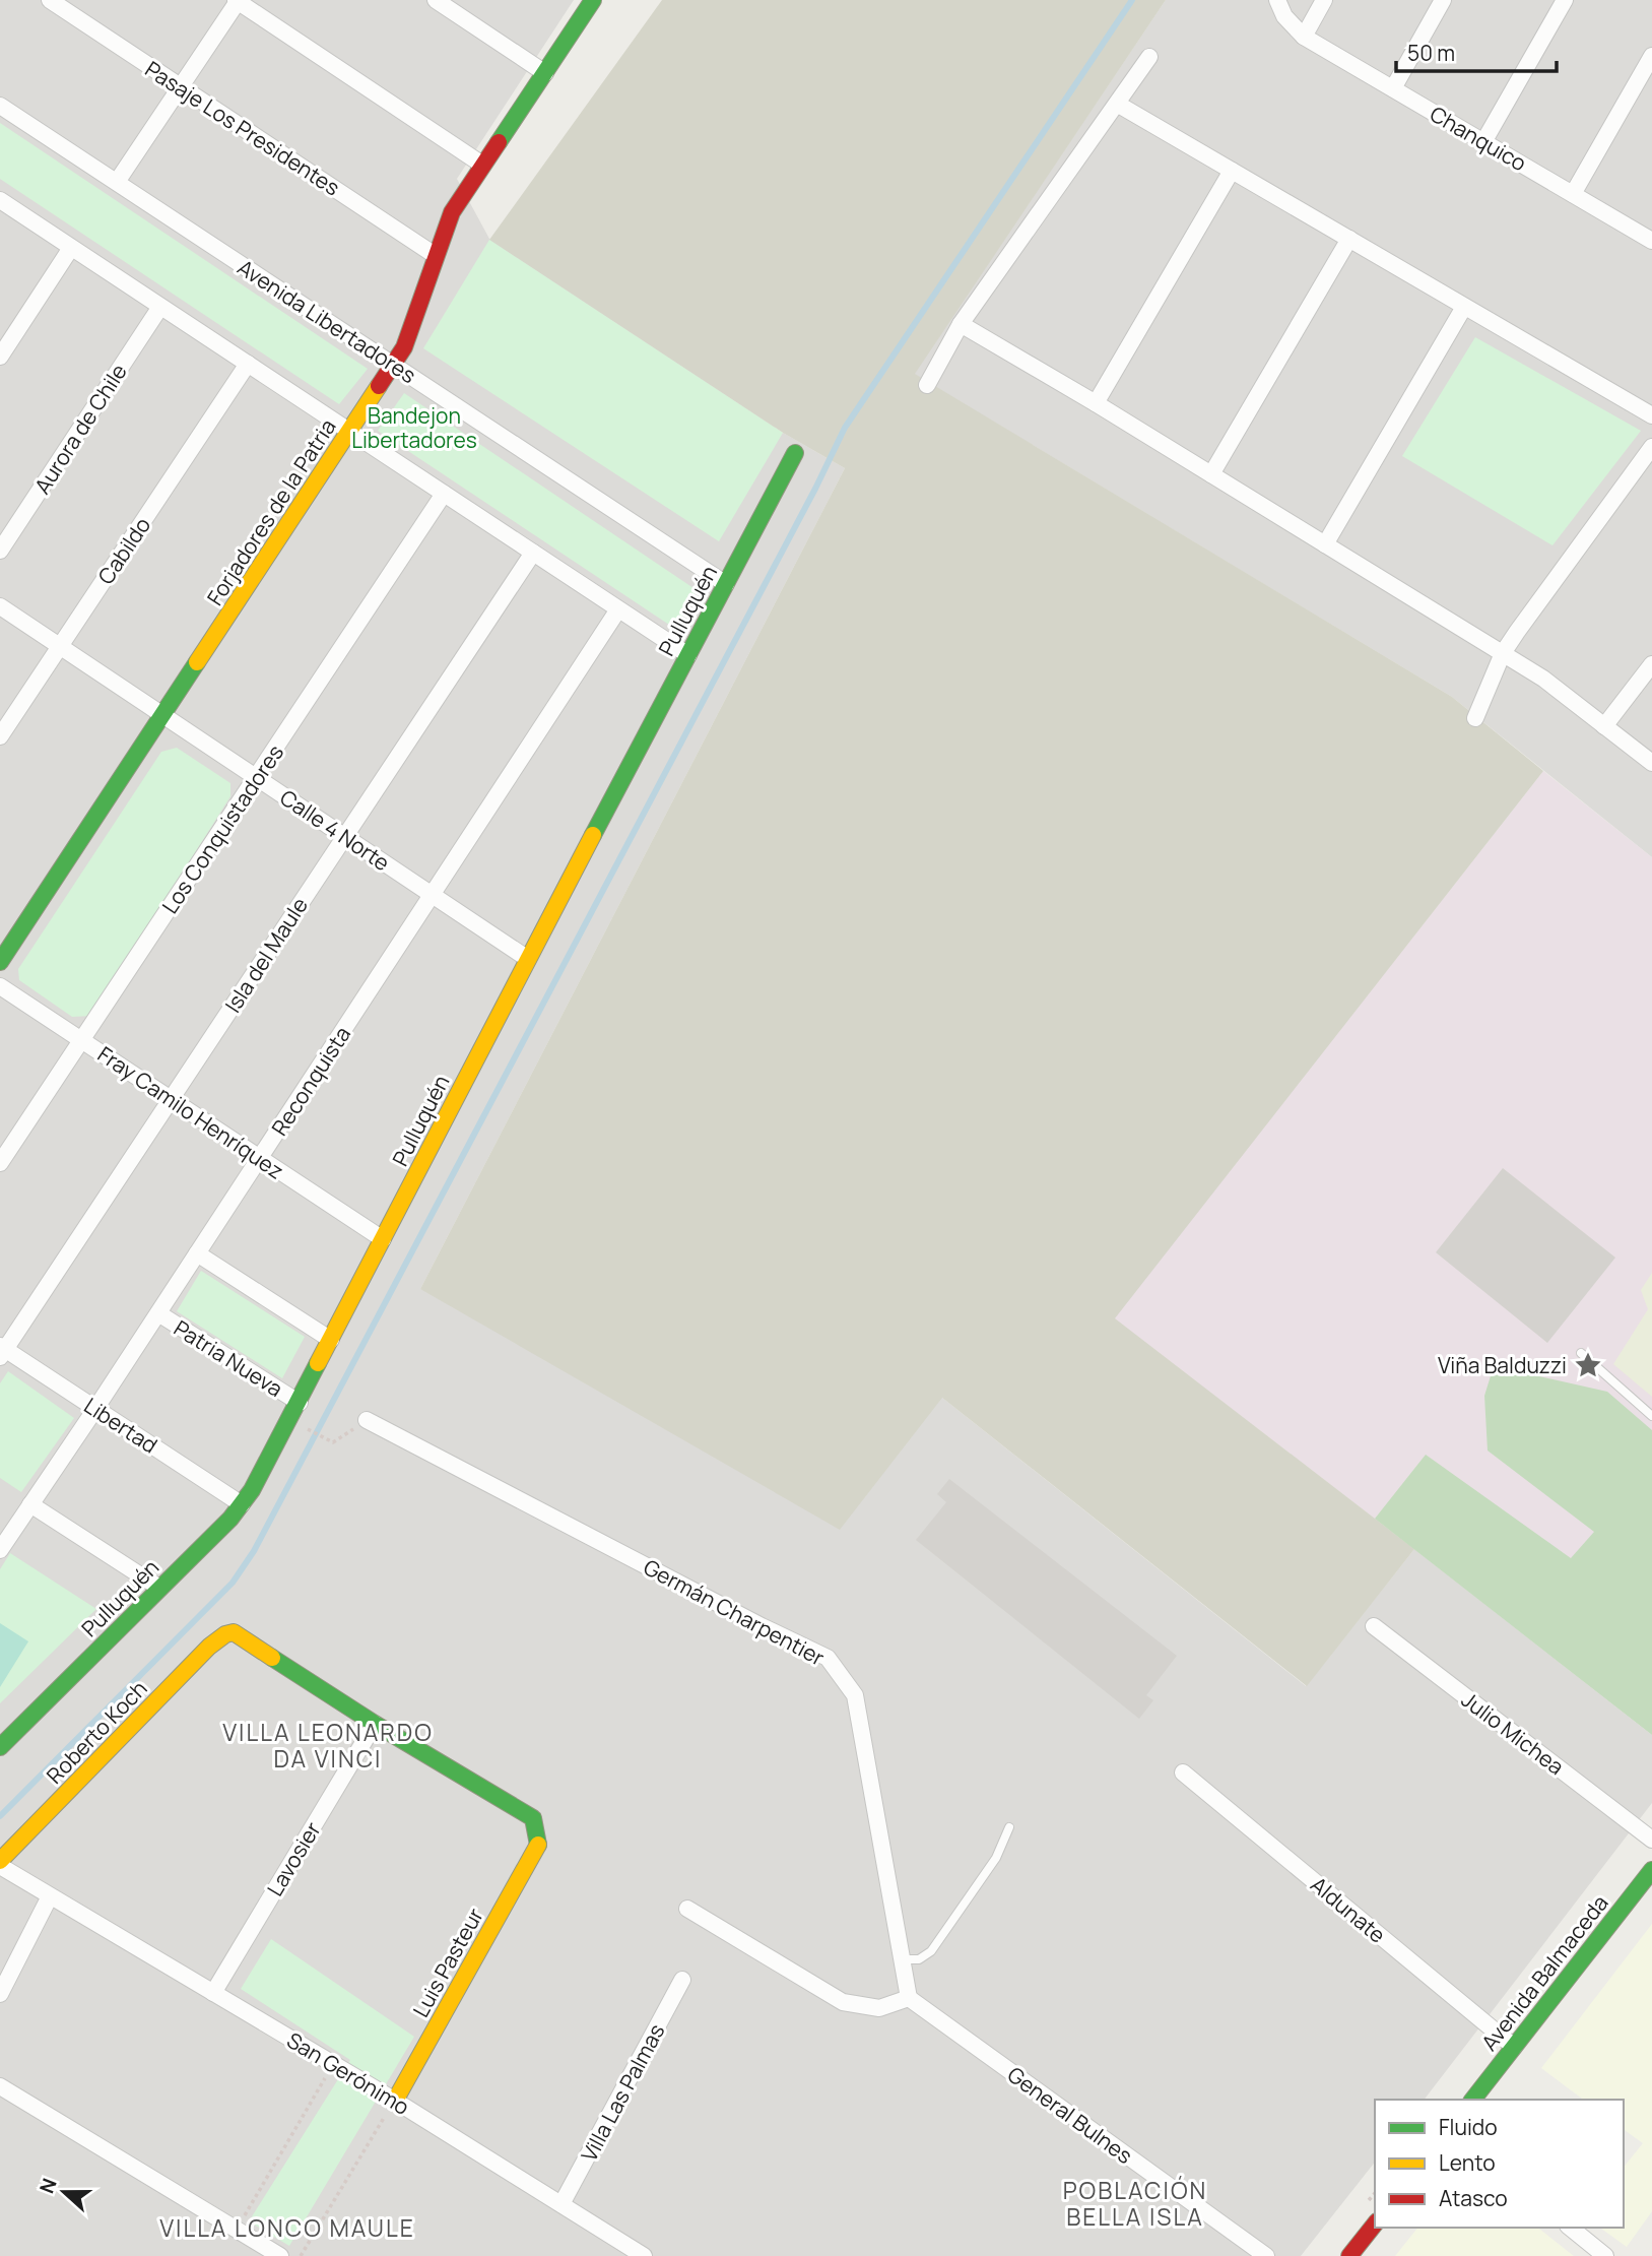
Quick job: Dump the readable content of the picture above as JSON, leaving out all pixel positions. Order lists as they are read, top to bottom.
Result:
{
  "streets": {
    "street": [
      "Pasaje Los Presidentes",
      "Chanquico",
      "Avenida Libertadores",
      "Aurora de Chile",
      "Forjadores de la Patria",
      "Cabildo",
      "Pulluquén",
      "Los Conquistadores",
      "Calle 4 Norte",
      "Isla del Maule",
      "Reconquista",
      "Fray Camilo Henríquez",
      "Patria Nueva",
      "Libertad",
      "Germán Charpentier",
      "Roberto Koch",
      "Julio Michea",
      "Lavosier",
      "Aldunate",
      "Luis Pasteur",
      "Avenida Balmaceda",
      "San Gerónimo",
      "Villa Las Palmas",
      "General Bulnes"
    ]
  },
  "crossings": [
    ["Pasaje Los Presidentes", "Forjadores de la Patria"],
    ["Avenida Libertadores", "Forjadores de la Patria"],
    ["Avenida Libertadores", "Pulluquén"],
    ["Forjadores de la Patria", "Calle 4 Norte"],
    ["Cabildo", "Calle 4 Norte"],
    ["Pulluquén", "Calle 4 Norte"],
    ["Pulluquén", "Fray Camilo Henríquez"],
    ["Pulluquén", "Patria Nueva"],
    ["Pulluquén", "Libertad"],
    ["Los Conquistadores", "Calle 4 Norte"],
    ["Los Conquistadores", "Fray Camilo Henríquez"],
    ["Calle 4 Norte", "Isla del Maule"],
    ["Calle 4 Norte", "Reconquista"],
    ["Isla del Maule", "Fray Camilo Henríquez"],
    ["Isla del Maule", "Libertad"],
    ["Reconquista", "Fray Camilo Henríquez"],
    ["Reconquista", "Patria Nueva"],
    ["Reconquista", "Libertad"],
    ["Germán Charpentier", "General Bulnes"],
    ["Roberto Koch", "Lavosier"],
    ["Roberto Koch", "Luis Pasteur"],
    ["Lavosier", "Luis Pasteur"],
    ["Lavosier", "San Gerónimo"],
    ["Aldunate", "Avenida Balmaceda"],
    ["Luis Pasteur", "San Gerónimo"],
    ["San Gerónimo", "Villa Las Palmas"]
  ],
  "districts": ["VILLA LEONARDO DA VINCI", "POBLACIÓN BELLA ISLA", "VILLA LONCO MAULE"],
  "parks": ["Bandejon Libertadores"],
  "places": {
    "place": ["Viña Balduzzi"]
  },
  "legend": ["Fluido", "Lento", "Atasco"],
  "scale_bar": "50 m",
  "north": "left"
}
